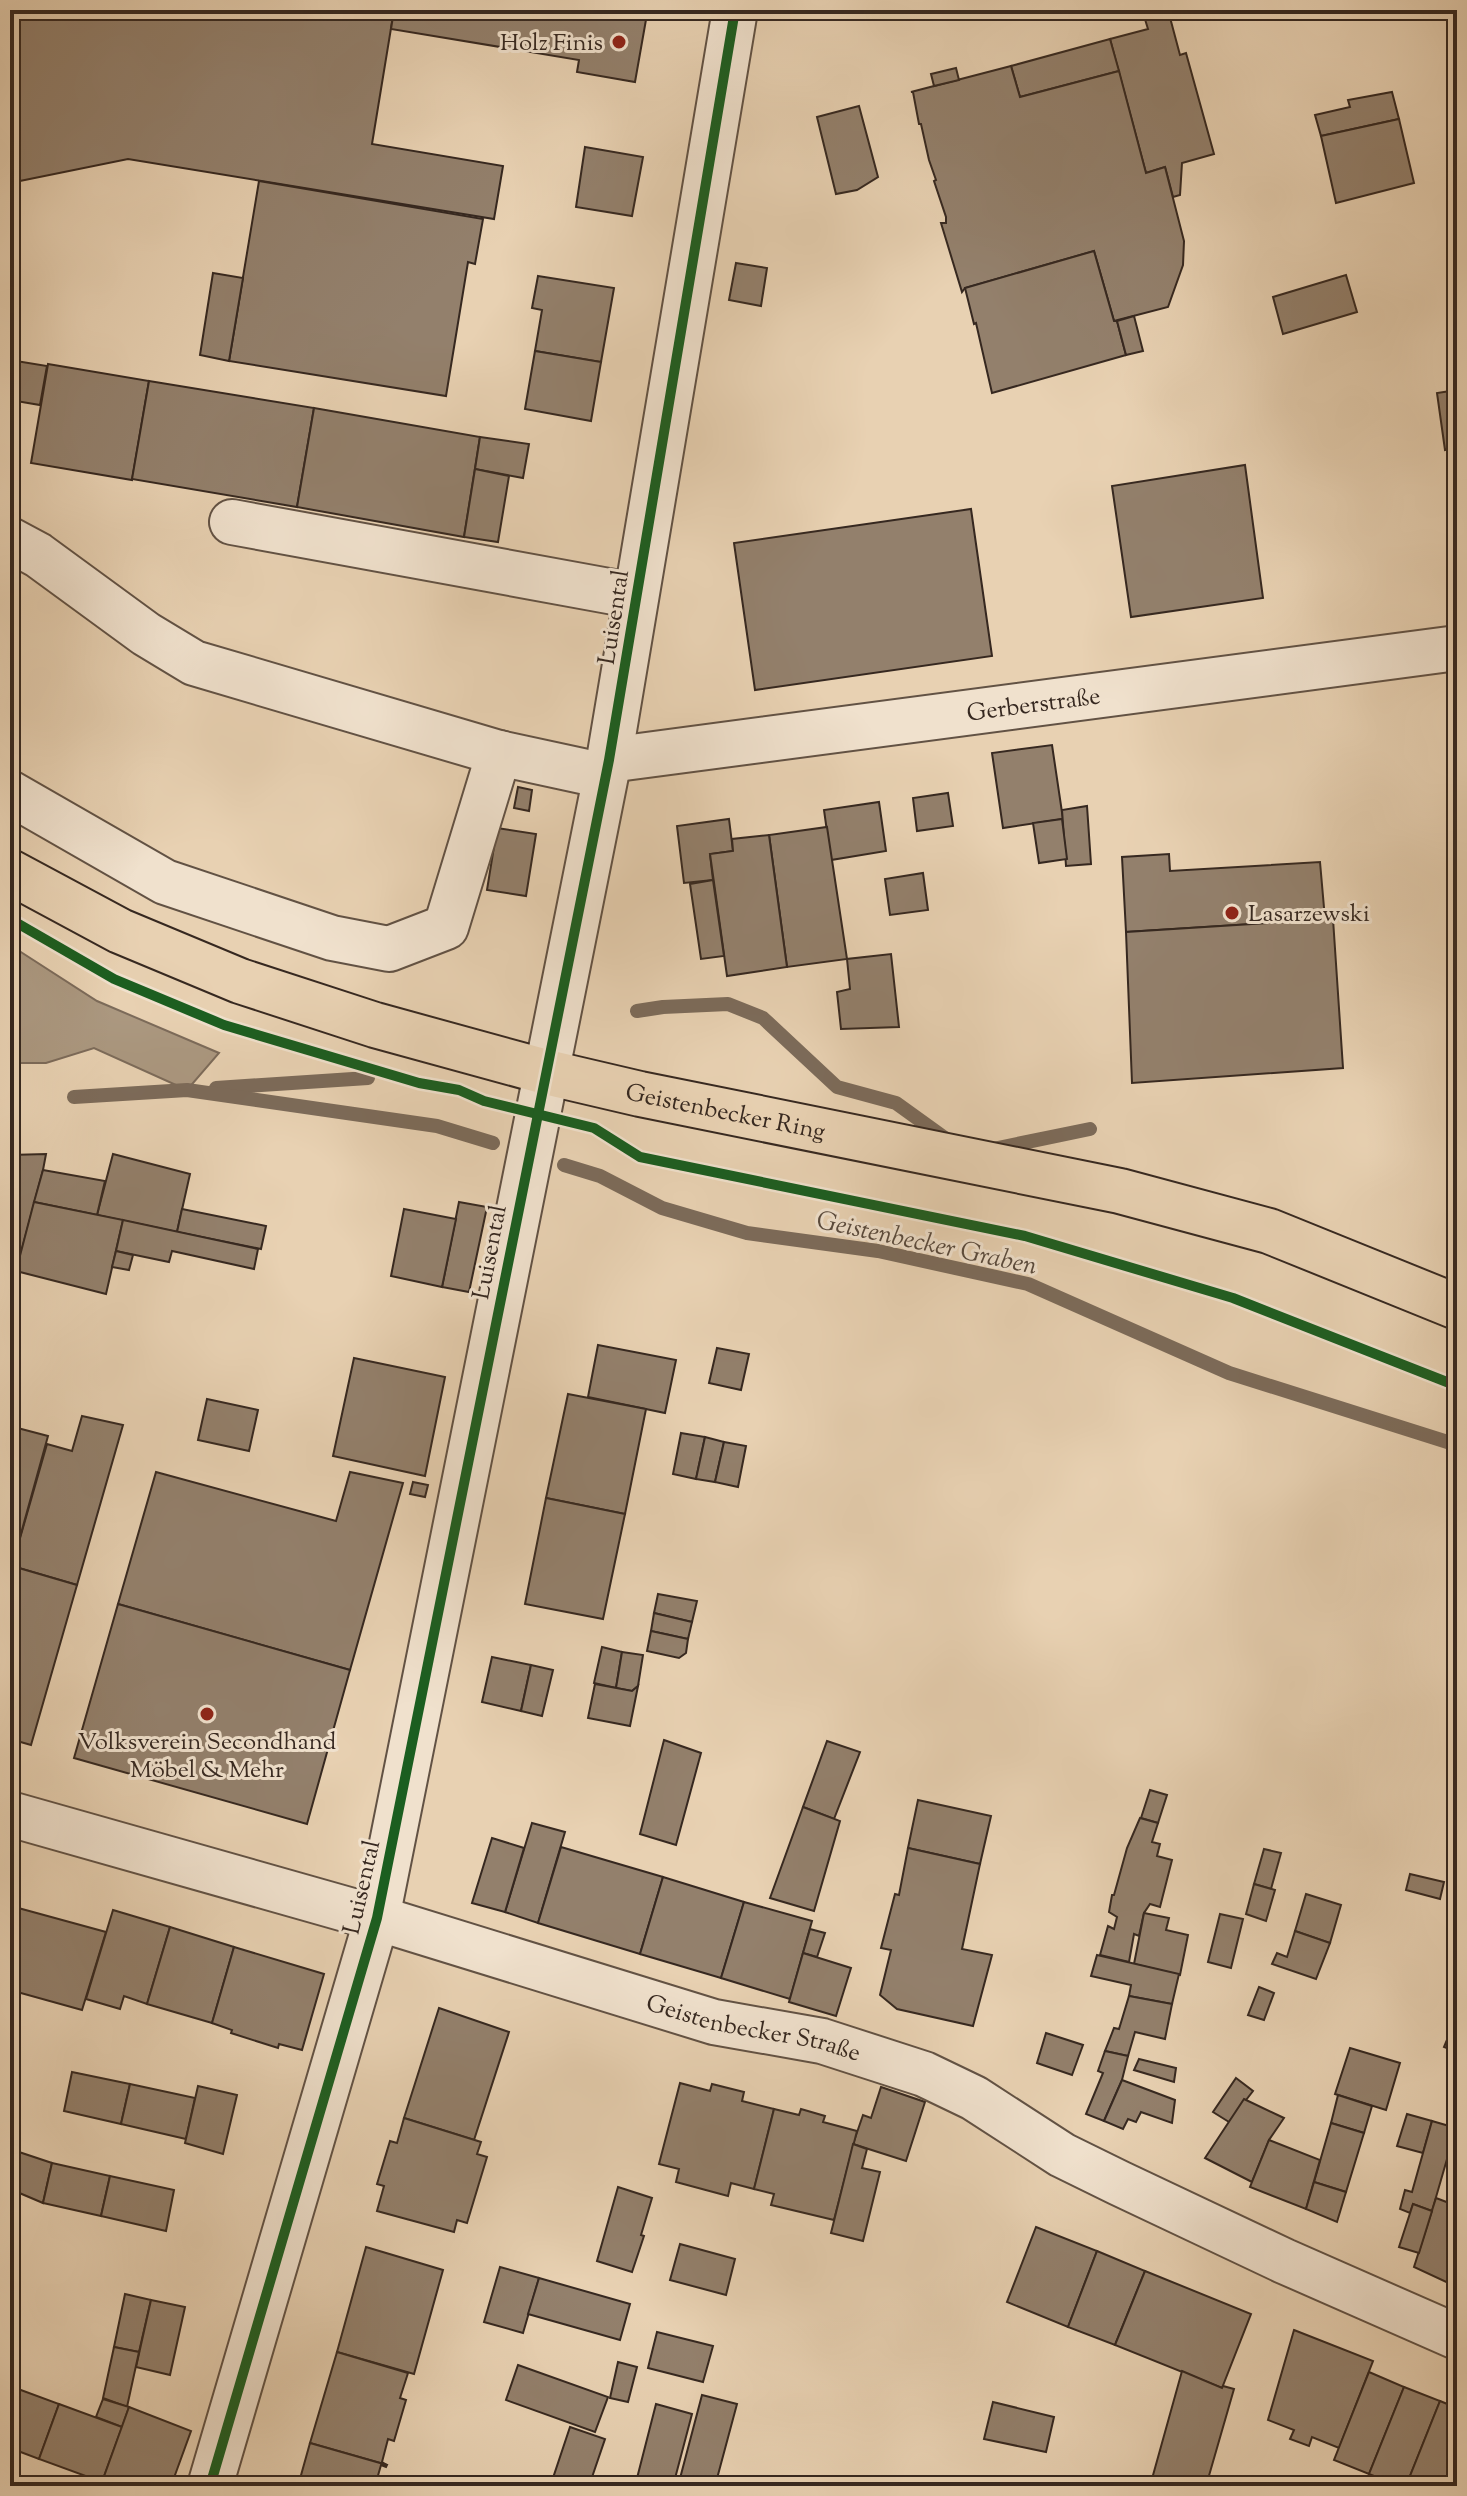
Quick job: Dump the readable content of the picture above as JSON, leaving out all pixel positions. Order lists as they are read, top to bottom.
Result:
{
  "streets": {
    "main road": ["Geistenbecker Ring"],
    "street": ["Luisental", "Gerberstraße", "Geistenbecker Straße"]
  },
  "crossings": [
    ["Luisental", "Gerberstraße"],
    ["Luisental", "Geistenbecker Ring"],
    ["Luisental", "Geistenbecker Straße"]
  ],
  "water": ["Geistenbecker Graben"],
  "places": ["Holz Finis", "Lasarzewski", "Volksverein Secondhand Möbel & Mehr"]
}
